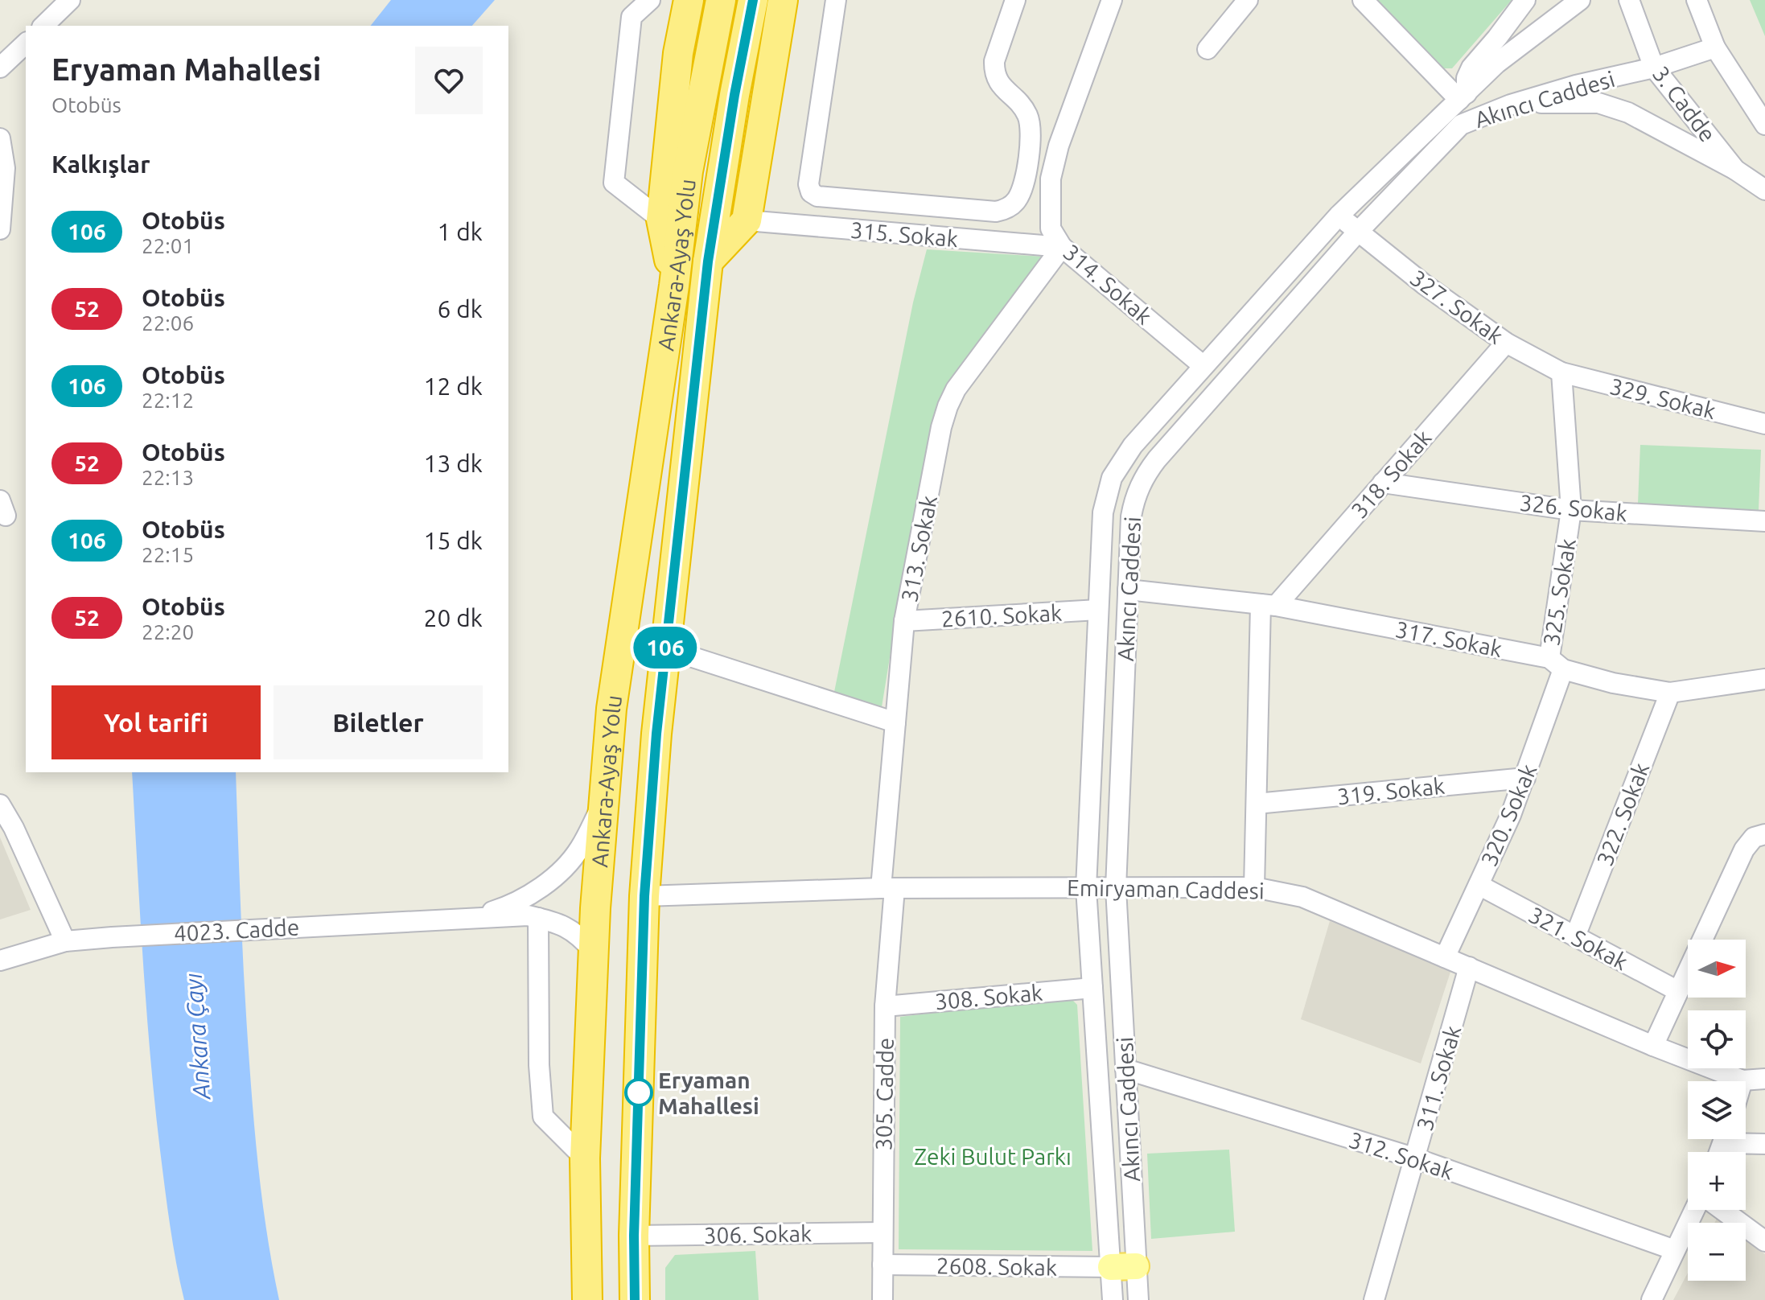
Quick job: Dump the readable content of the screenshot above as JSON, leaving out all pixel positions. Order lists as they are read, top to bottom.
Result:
{
  "streets": {
    "highway": ["Ankara-Ayaş Yolu"],
    "street": [
      "Akıncı Caddesi",
      "3. Cadde",
      "315. Sokak",
      "314. Sokak",
      "327. Sokak",
      "329. Sokak",
      "318. Sokak",
      "326. Sokak",
      "313. Sokak",
      "325. Sokak",
      "2610. Sokak",
      "317. Sokak",
      "319. Sokak",
      "322. Sokak",
      "320. Sokak",
      "Emiryaman Caddesi",
      "4023. Cadde",
      "321. Sokak",
      "308. Sokak",
      "311. Sokak",
      "305. Cadde",
      "312. Sokak",
      "306. Sokak",
      "2608. Sokak"
    ]
  },
  "crossings": [
    ["Akıncı Caddesi", "3. Cadde"],
    ["Akıncı Caddesi", "314. Sokak"],
    ["Akıncı Caddesi", "327. Sokak"],
    ["Akıncı Caddesi", "2610. Sokak"],
    ["Akıncı Caddesi", "317. Sokak"],
    ["Akıncı Caddesi", "Emiryaman Caddesi"],
    ["Akıncı Caddesi", "308. Sokak"],
    ["Akıncı Caddesi", "312. Sokak"],
    ["Akıncı Caddesi", "2608. Sokak"],
    ["315. Sokak", "314. Sokak"],
    ["315. Sokak", "313. Sokak"],
    ["Ankara-Ayaş Yolu", "Emiryaman Caddesi"],
    ["Ankara-Ayaş Yolu", "4023. Cadde"],
    ["Ankara-Ayaş Yolu", "306. Sokak"],
    ["314. Sokak", "313. Sokak"],
    ["327. Sokak", "329. Sokak"],
    ["327. Sokak", "318. Sokak"],
    ["327. Sokak", "325. Sokak"],
    ["329. Sokak", "325. Sokak"],
    ["318. Sokak", "326. Sokak"],
    ["318. Sokak", "317. Sokak"],
    ["326. Sokak", "325. Sokak"],
    ["313. Sokak", "2610. Sokak"],
    ["313. Sokak", "Emiryaman Caddesi"],
    ["313. Sokak", "305. Cadde"],
    ["325. Sokak", "317. Sokak"],
    ["325. Sokak", "320. Sokak"],
    ["317. Sokak", "322. Sokak"],
    ["317. Sokak", "320. Sokak"],
    ["319. Sokak", "320. Sokak"],
    ["322. Sokak", "321. Sokak"],
    ["320. Sokak", "Emiryaman Caddesi"],
    ["320. Sokak", "321. Sokak"],
    ["Emiryaman Caddesi", "311. Sokak"],
    ["Emiryaman Caddesi", "305. Cadde"],
    ["308. Sokak", "305. Cadde"],
    ["311. Sokak", "312. Sokak"],
    ["305. Cadde", "306. Sokak"],
    ["305. Cadde", "2608. Sokak"]
  ],
  "water": ["Ankara Çayı"],
  "parks": ["Zeki Bulut Parkı"],
  "places": ["Eryaman Mahallesi"],
  "lines": ["bus line 106"],
  "north": "right",
  "page": {
    "on_map": "106",
    "heading": [
      ["Eryaman Mahallesi", "Otobüs"],
      "Kalkışlar"
    ],
    "list": [
      {
        "mark": "106",
        "name": "Otobüs",
        "note": "22:01",
        "value": "1 dk"
      },
      {
        "mark": "52",
        "name": "Otobüs",
        "note": "22:06",
        "value": "6 dk"
      },
      {
        "mark": "106",
        "name": "Otobüs",
        "note": "22:12",
        "value": "12 dk"
      },
      {
        "mark": "52",
        "name": "Otobüs",
        "note": "22:13",
        "value": "13 dk"
      },
      {
        "mark": "106",
        "name": "Otobüs",
        "note": "22:15",
        "value": "15 dk"
      },
      {
        "mark": "52",
        "name": "Otobüs",
        "note": "22:20",
        "value": "20 dk"
      }
    ],
    "buttons": ["Yol tarifi", "Biletler"],
    "map_buttons": ["+", "−"]
  }
}
